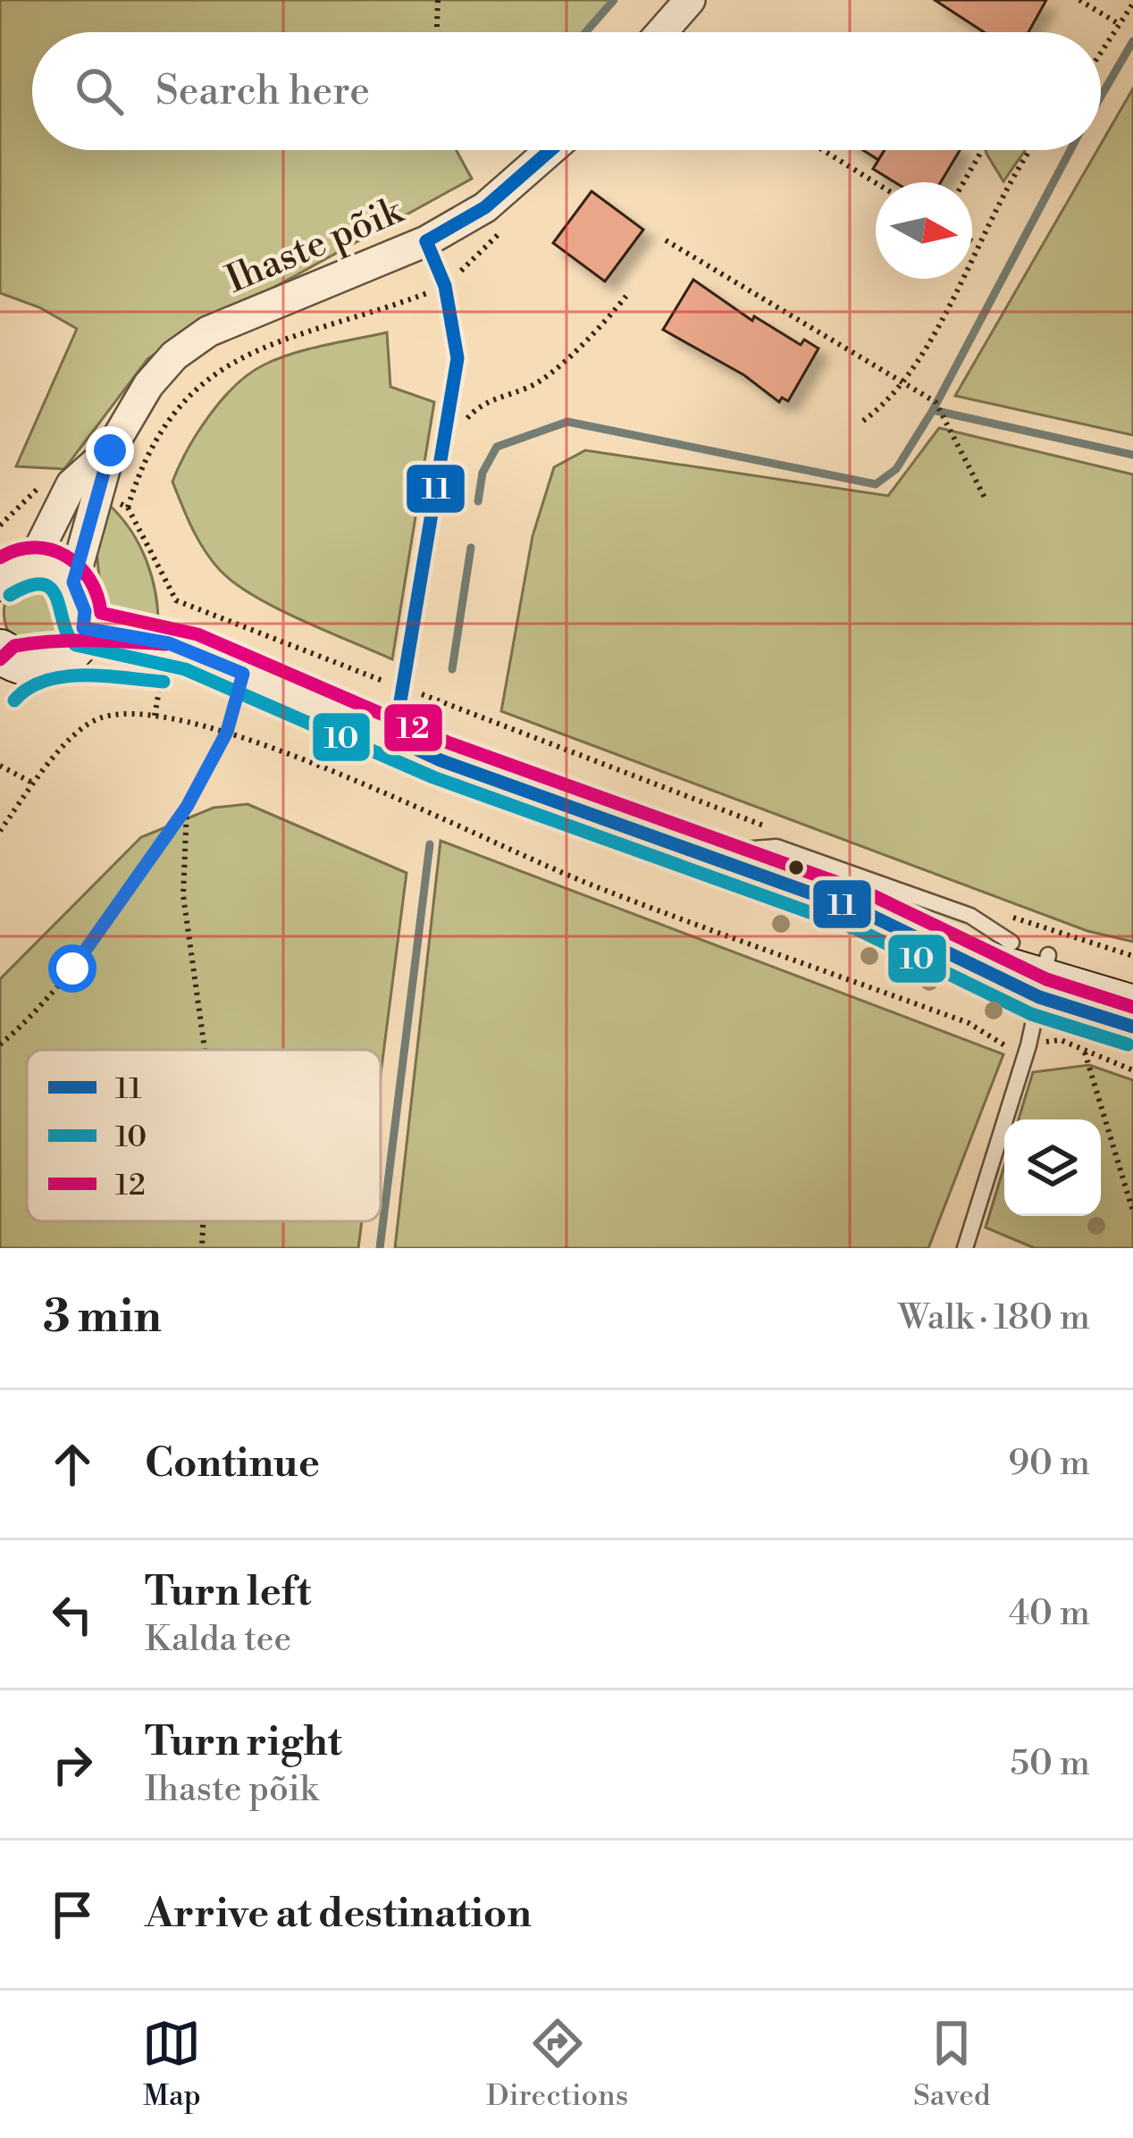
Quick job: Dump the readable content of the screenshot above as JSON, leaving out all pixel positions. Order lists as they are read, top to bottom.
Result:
{
  "streets": {
    "street": ["Ihaste põik"]
  },
  "lines": ["transit line 11", "transit line 12", "transit line 10"],
  "legend": ["11", "10", "12"],
  "north": "right",
  "page": {
    "search": "Search here",
    "heading": ["3 min", "Walk · 180 m"],
    "list": [
      ["Continue", "90 m"],
      ["Turn left", "Kalda tee", "40 m"],
      ["Turn right", "Ihaste põik", "50 m"],
      "Arrive at destination"
    ],
    "nav": ["Map", "Directions", "Saved"]
  }
}
